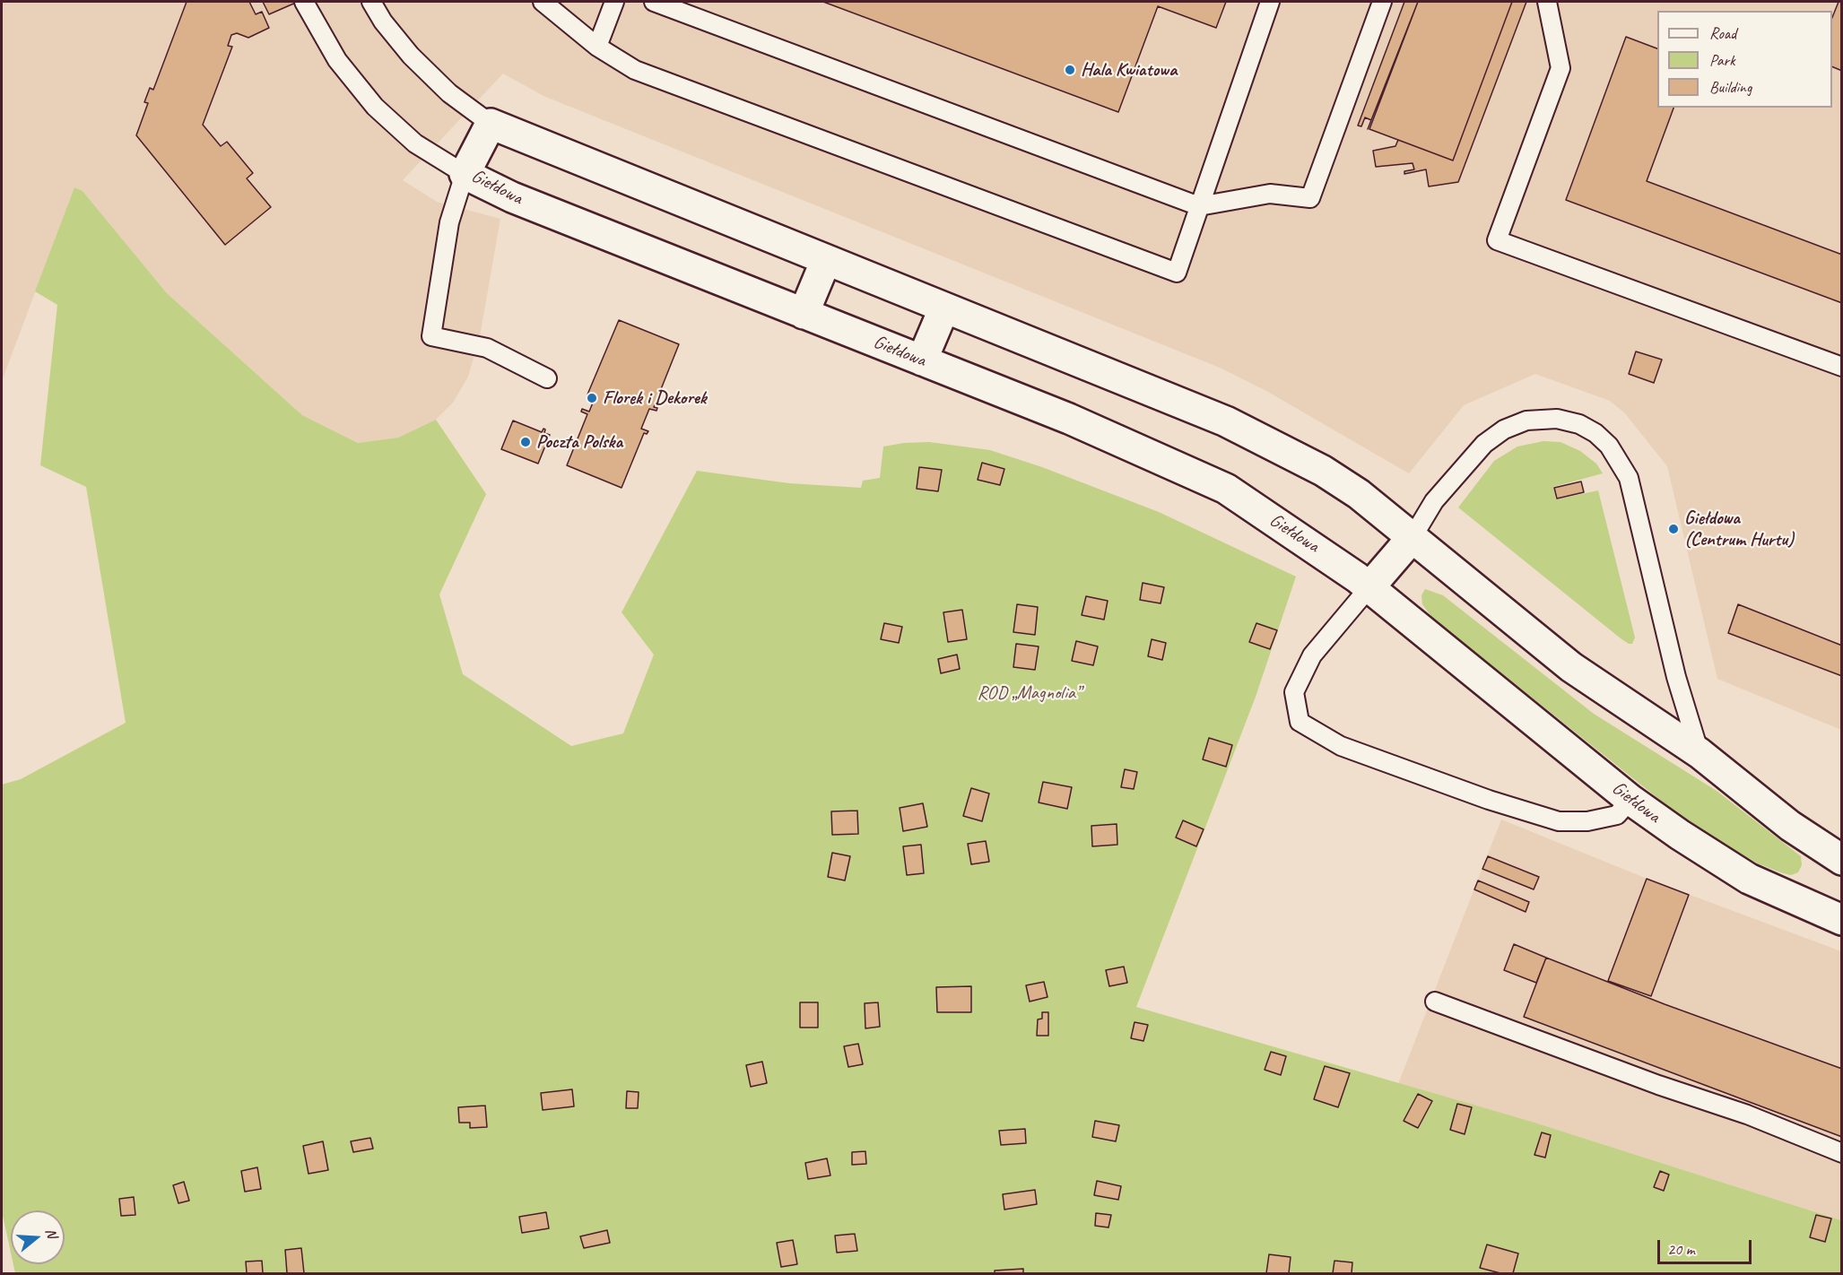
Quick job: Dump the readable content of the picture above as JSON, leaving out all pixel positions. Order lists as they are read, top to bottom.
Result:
{
  "streets": {
    "street": ["Giełdowa"]
  },
  "parks": ["ROD „Magnolia”"],
  "places": [
    "Hala Kwiatowa",
    "Florek i Dekorek",
    "Poczta Polska",
    "Giełdowa (Centrum Hurtu)"
  ],
  "legend": ["Road", "Park", "Building"],
  "scale_bar": "20 m",
  "north": "right"
}
